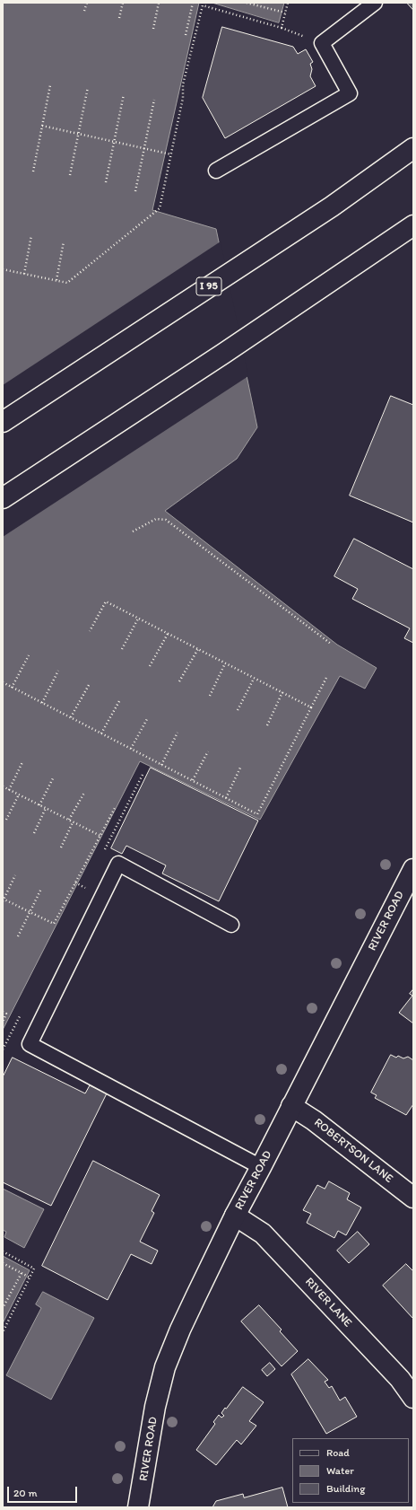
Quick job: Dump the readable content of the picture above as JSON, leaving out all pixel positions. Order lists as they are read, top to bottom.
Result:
{
  "streets": {
    "main road": [
      "I 95",
      "RIVER ROAD",
      "ROBERTSON LANE",
      "RIVER LANE"
    ]
  },
  "crossings": [
    ["RIVER ROAD", "ROBERTSON LANE"],
    ["RIVER ROAD", "RIVER LANE"]
  ],
  "legend": ["Road", "Water", "Building"],
  "scale_bar": "20 m"
}
